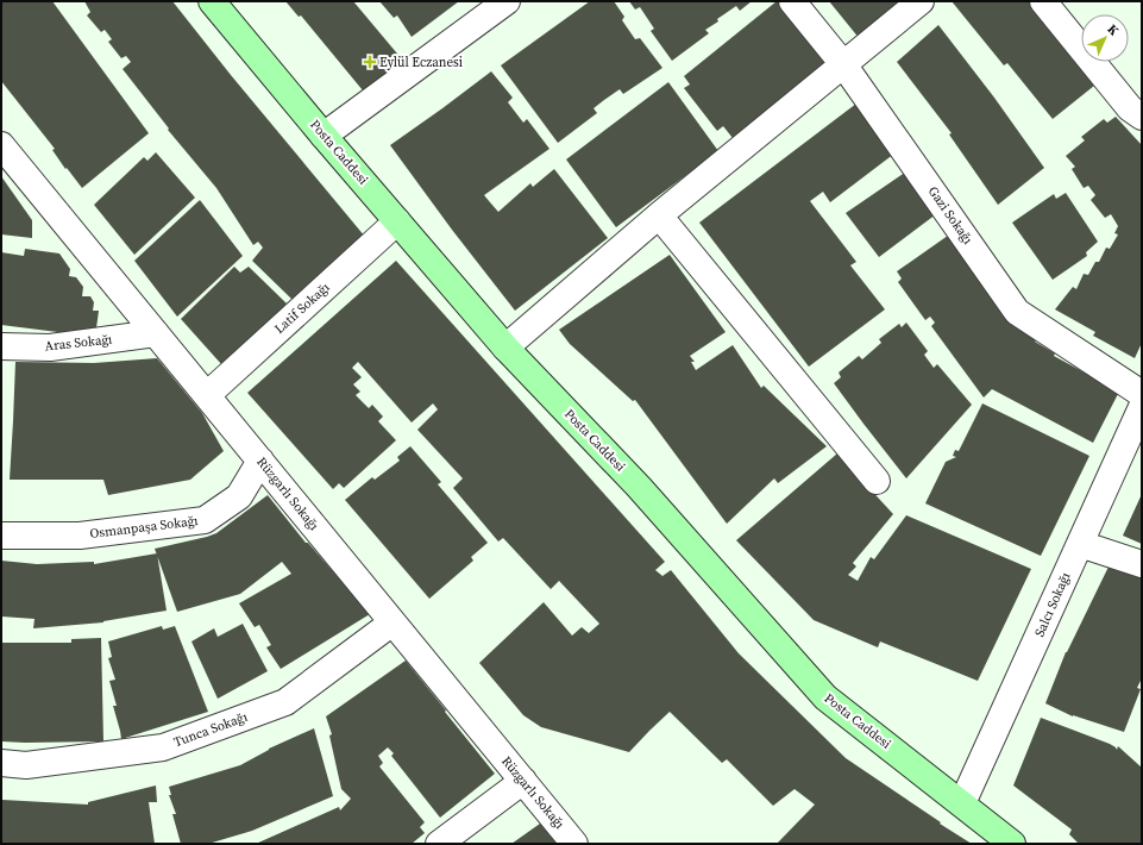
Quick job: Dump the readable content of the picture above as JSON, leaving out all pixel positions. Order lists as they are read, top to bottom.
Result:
{
  "streets": {
    "main road": ["Posta Caddesi"],
    "street": [
      "Gazi Sokağı",
      "Latif Sokağı",
      "Aras Sokağı",
      "Rüzgarlı Sokağı",
      "Osmanpaşa Sokağı",
      "Salcı Sokağı",
      "Tunca Sokağı"
    ]
  },
  "crossings": [
    ["Posta Caddesi", "Latif Sokağı"],
    ["Posta Caddesi", "Salcı Sokağı"],
    ["Latif Sokağı", "Rüzgarlı Sokağı"],
    ["Aras Sokağı", "Rüzgarlı Sokağı"],
    ["Rüzgarlı Sokağı", "Osmanpaşa Sokağı"],
    ["Rüzgarlı Sokağı", "Tunca Sokağı"]
  ],
  "places": {
    "health": ["Eylül Eczanesi"]
  },
  "north": "top right"
}
